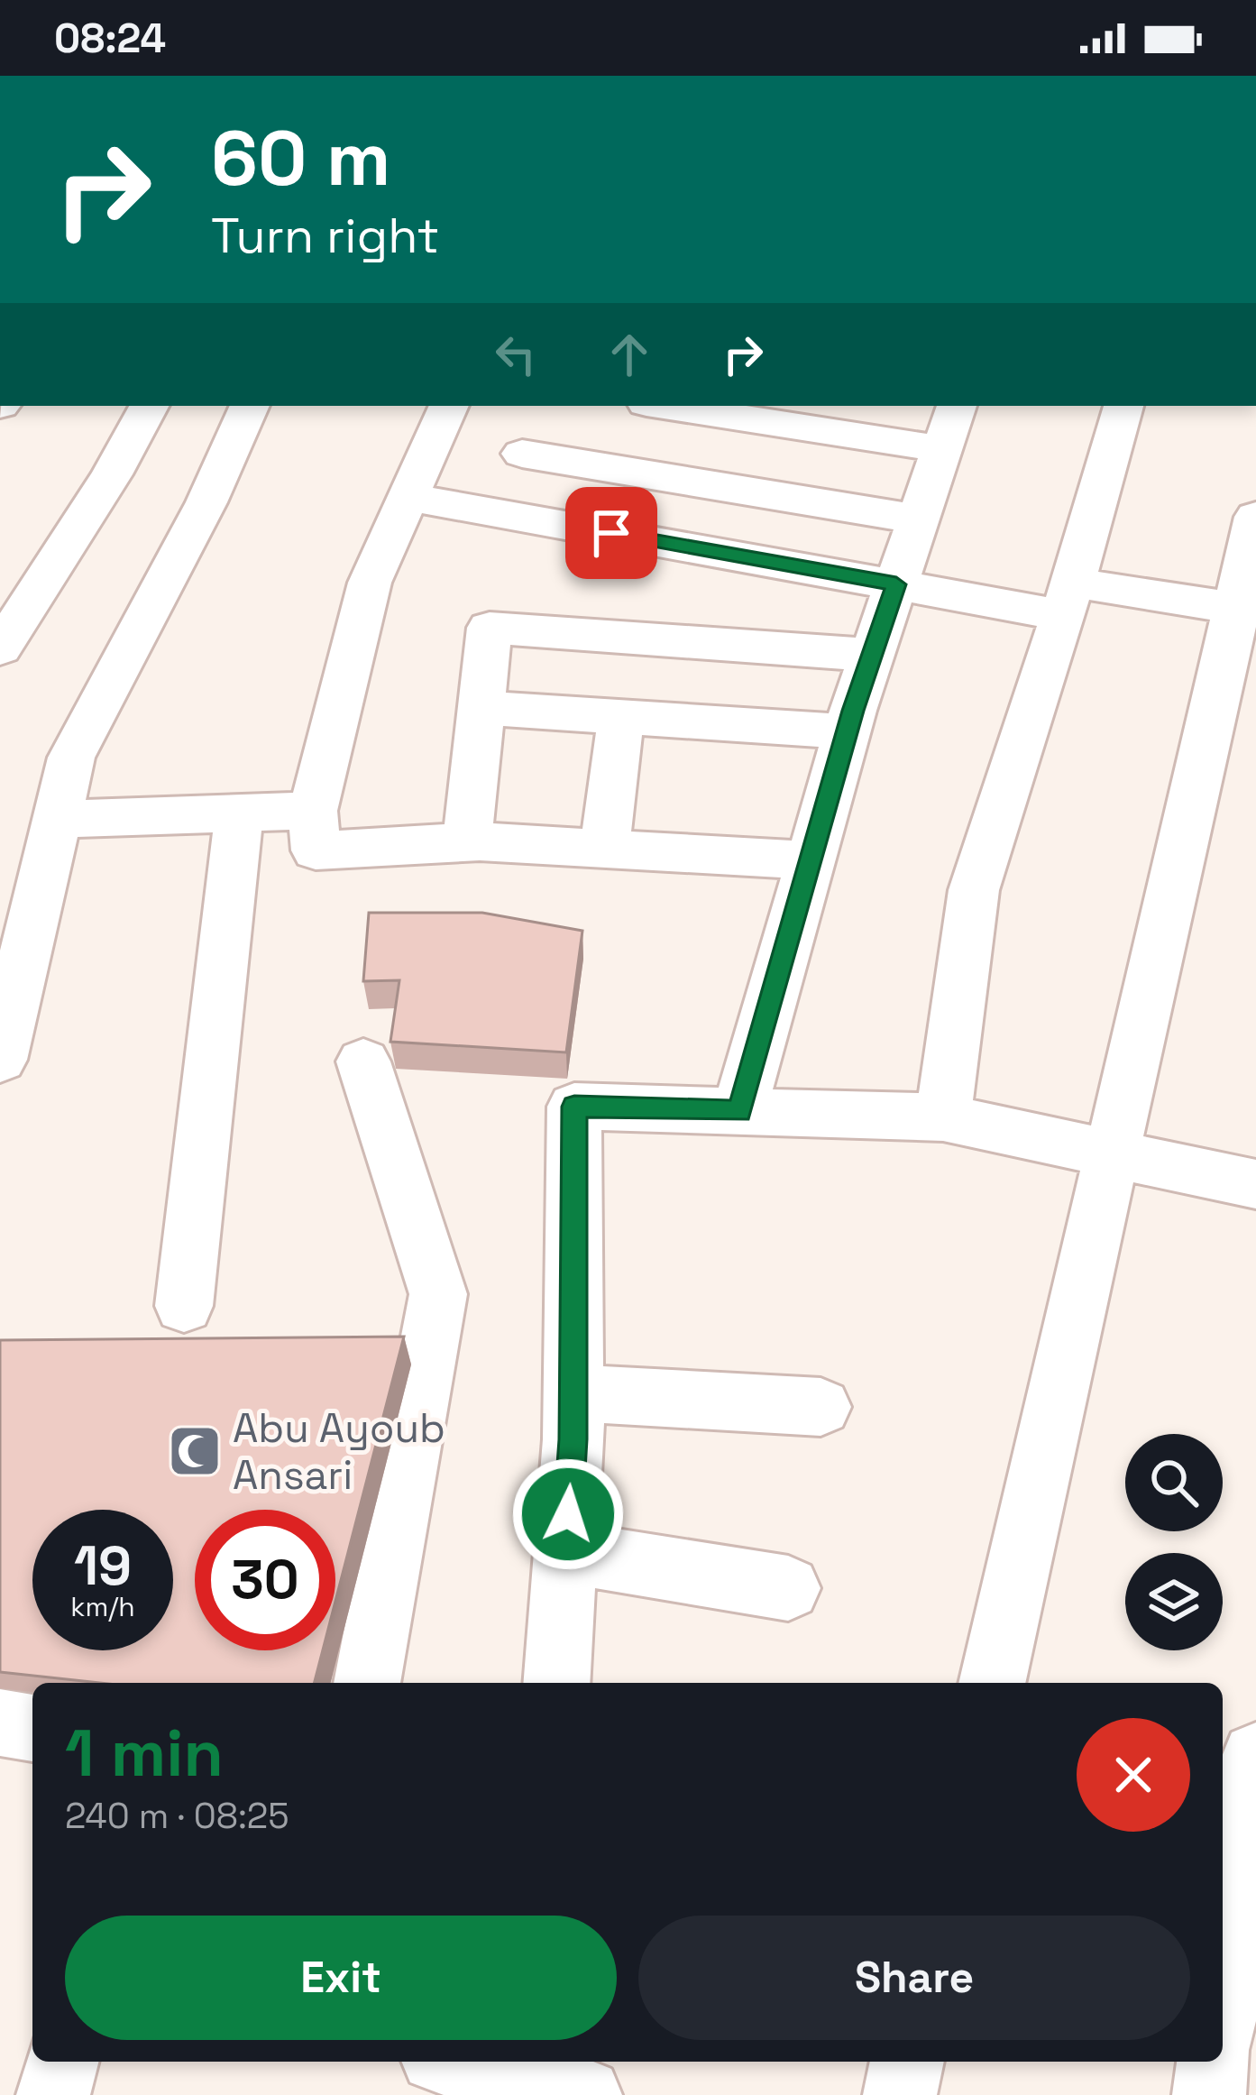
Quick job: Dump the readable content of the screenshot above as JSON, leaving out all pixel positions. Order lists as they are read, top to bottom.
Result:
{
  "places": {
    "mosque": ["Abu Ayoub Ansari"]
  },
  "page": {
    "status": "08:24",
    "turn": ["60 m", "Turn right"],
    "speed": "19 km/h",
    "limit": "30",
    "heading": ["1 min", "240 m · 08:25"],
    "buttons": ["Exit", "Share"]
  }
}
